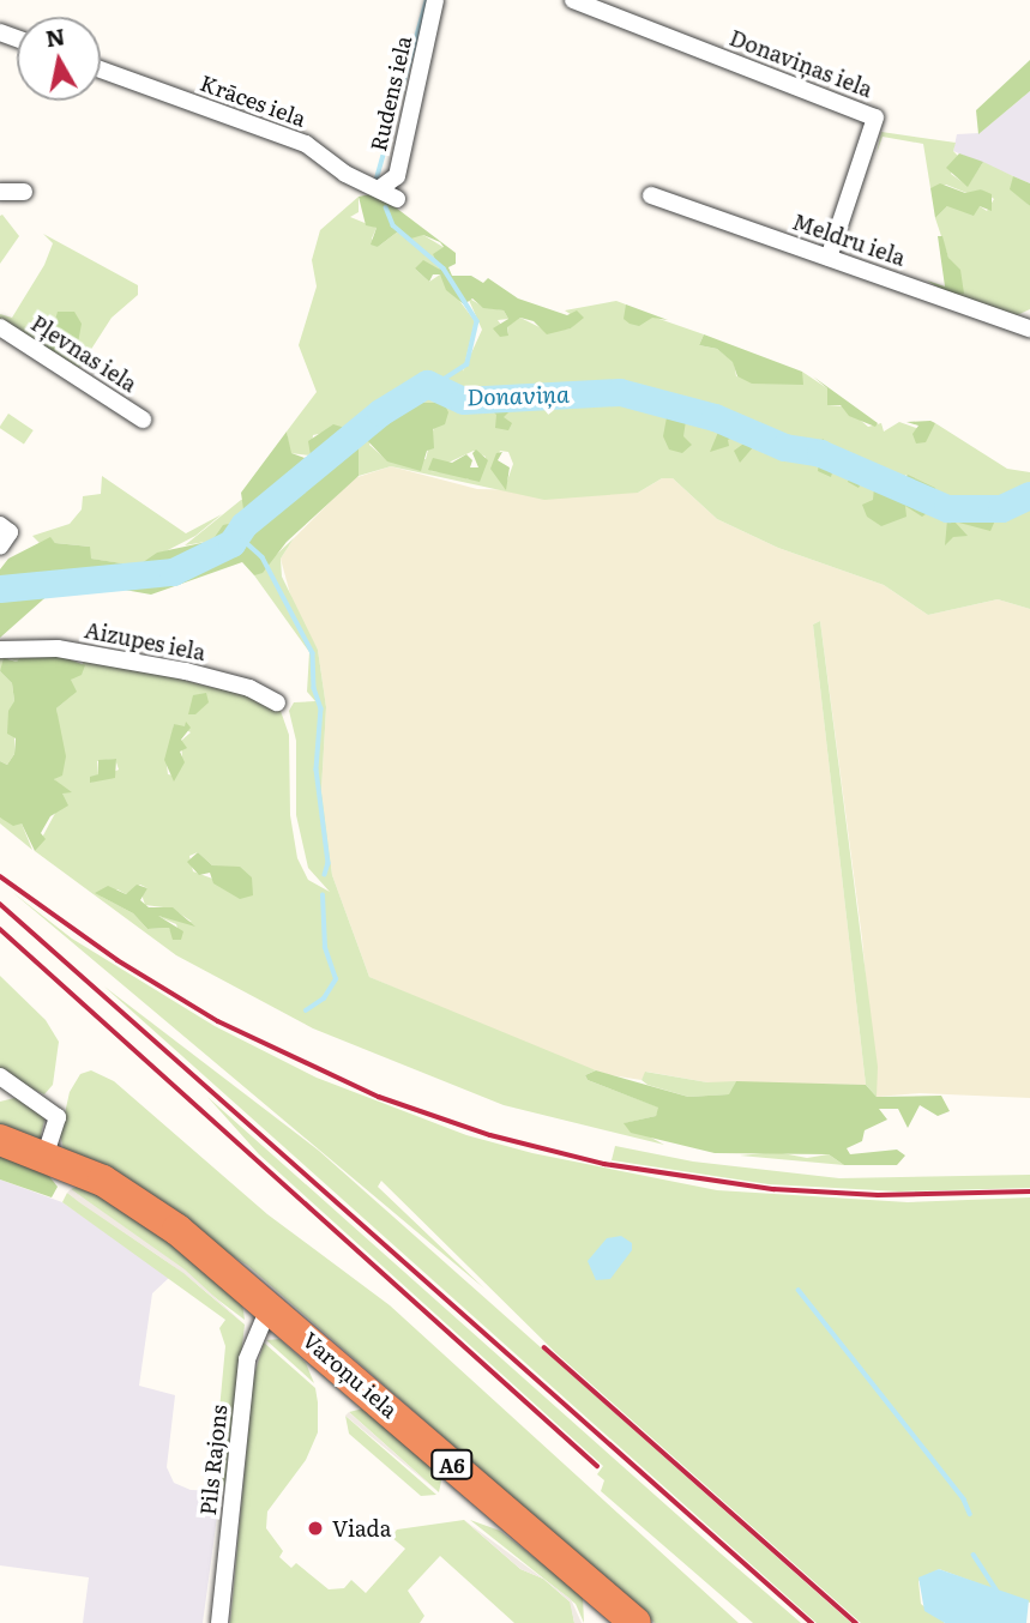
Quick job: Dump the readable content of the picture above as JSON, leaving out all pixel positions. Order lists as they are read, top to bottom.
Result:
{
  "streets": {
    "highway": ["Varoņu iela", "A6"],
    "street": [
      "Donaviņas iela",
      "Rudens iela",
      "Krāces iela",
      "Meldru iela",
      "Pļevnas iela",
      "Aizupes iela",
      "Pils Rajons"
    ]
  },
  "crossings": [
    ["Donaviņas iela", "Meldru iela"],
    ["Rudens iela", "Krāces iela"],
    ["Varoņu iela", "Pils Rajons"]
  ],
  "water": ["Donaviņa"],
  "places": ["Viada"],
  "north": "top"
}
